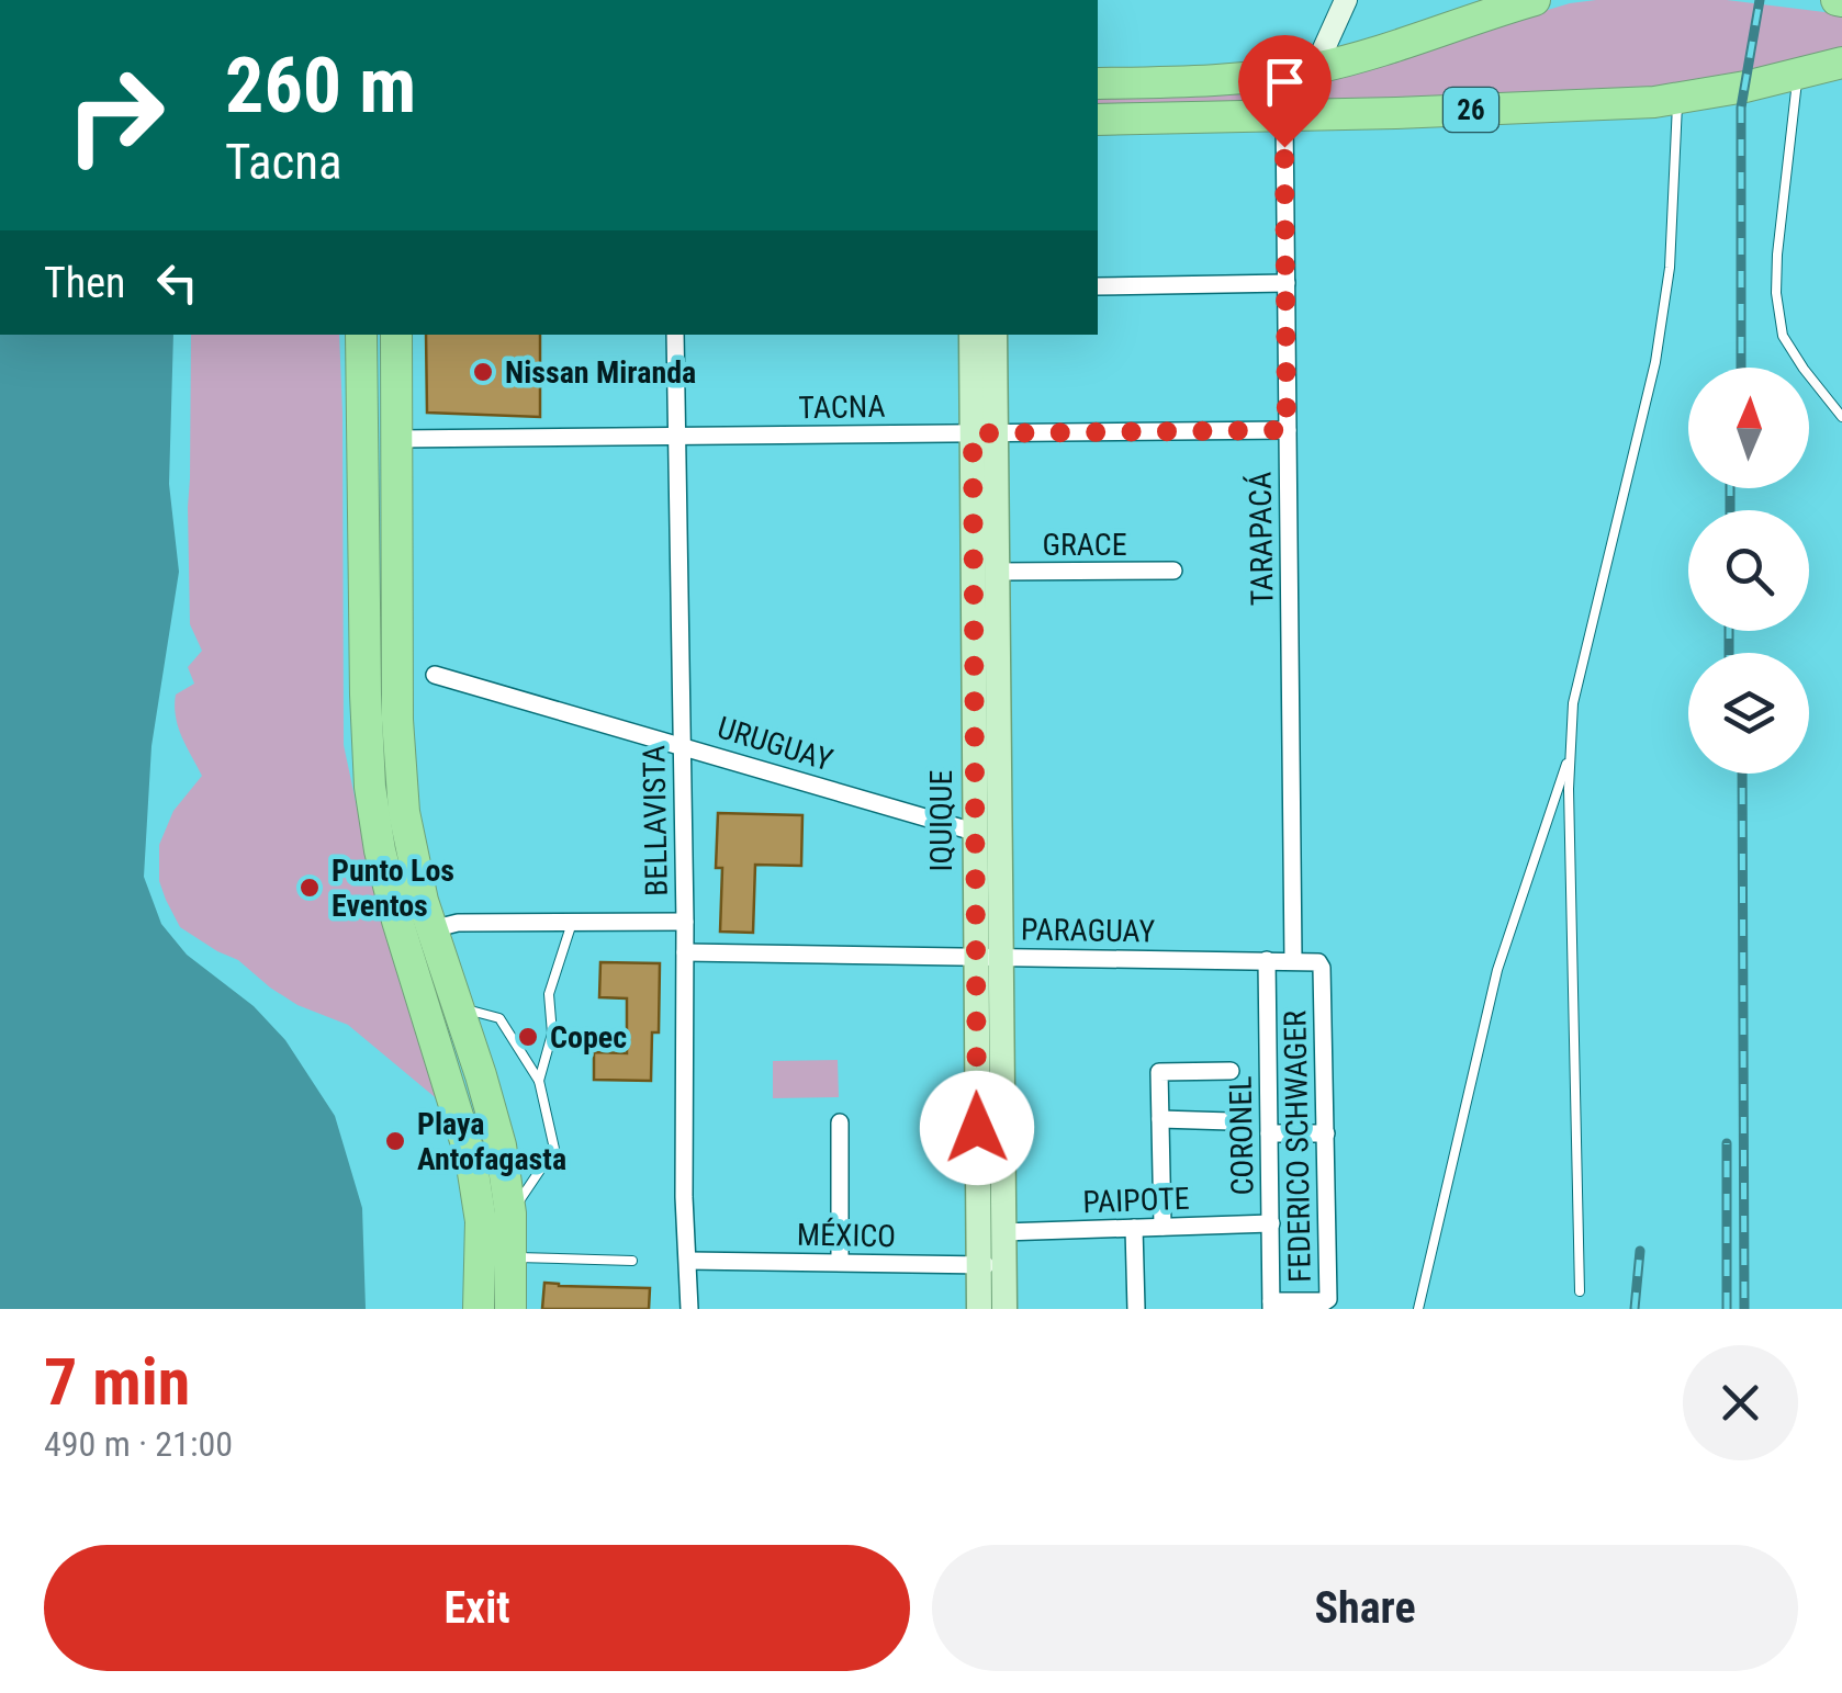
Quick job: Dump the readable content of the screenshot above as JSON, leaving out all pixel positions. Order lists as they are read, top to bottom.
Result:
{
  "streets": {
    "highway": ["26"],
    "main road": ["IQUIQUE"],
    "street": [
      "TACNA",
      "TARAPACÁ",
      "GRACE",
      "URUGUAY",
      "BELLAVISTA",
      "PARAGUAY",
      "CORONEL",
      "FEDERICO SCHWAGER",
      "PAIPOTE",
      "MÉXICO"
    ]
  },
  "crossings": [
    ["26", "TARAPACÁ"],
    ["TACNA", "TARAPACÁ"],
    ["TACNA", "BELLAVISTA"],
    ["TACNA", "IQUIQUE"],
    ["TARAPACÁ", "PARAGUAY"],
    ["TARAPACÁ", "FEDERICO SCHWAGER"],
    ["GRACE", "IQUIQUE"],
    ["URUGUAY", "BELLAVISTA"],
    ["URUGUAY", "IQUIQUE"],
    ["BELLAVISTA", "PARAGUAY"],
    ["BELLAVISTA", "MÉXICO"],
    ["IQUIQUE", "PARAGUAY"],
    ["IQUIQUE", "PAIPOTE"],
    ["IQUIQUE", "MÉXICO"],
    ["PARAGUAY", "CORONEL"],
    ["PARAGUAY", "FEDERICO SCHWAGER"],
    ["CORONEL", "FEDERICO SCHWAGER"],
    ["CORONEL", "PAIPOTE"]
  ],
  "places": [
    "Nissan Miranda",
    "Punto Los Eventos",
    "Copec",
    "Playa Antofagasta"
  ],
  "north": "top",
  "page": {
    "turn": ["260 m", "Tacna"],
    "then": "Then",
    "heading": ["7 min", "490 m · 21:00"],
    "buttons": ["Exit", "Share"]
  }
}
